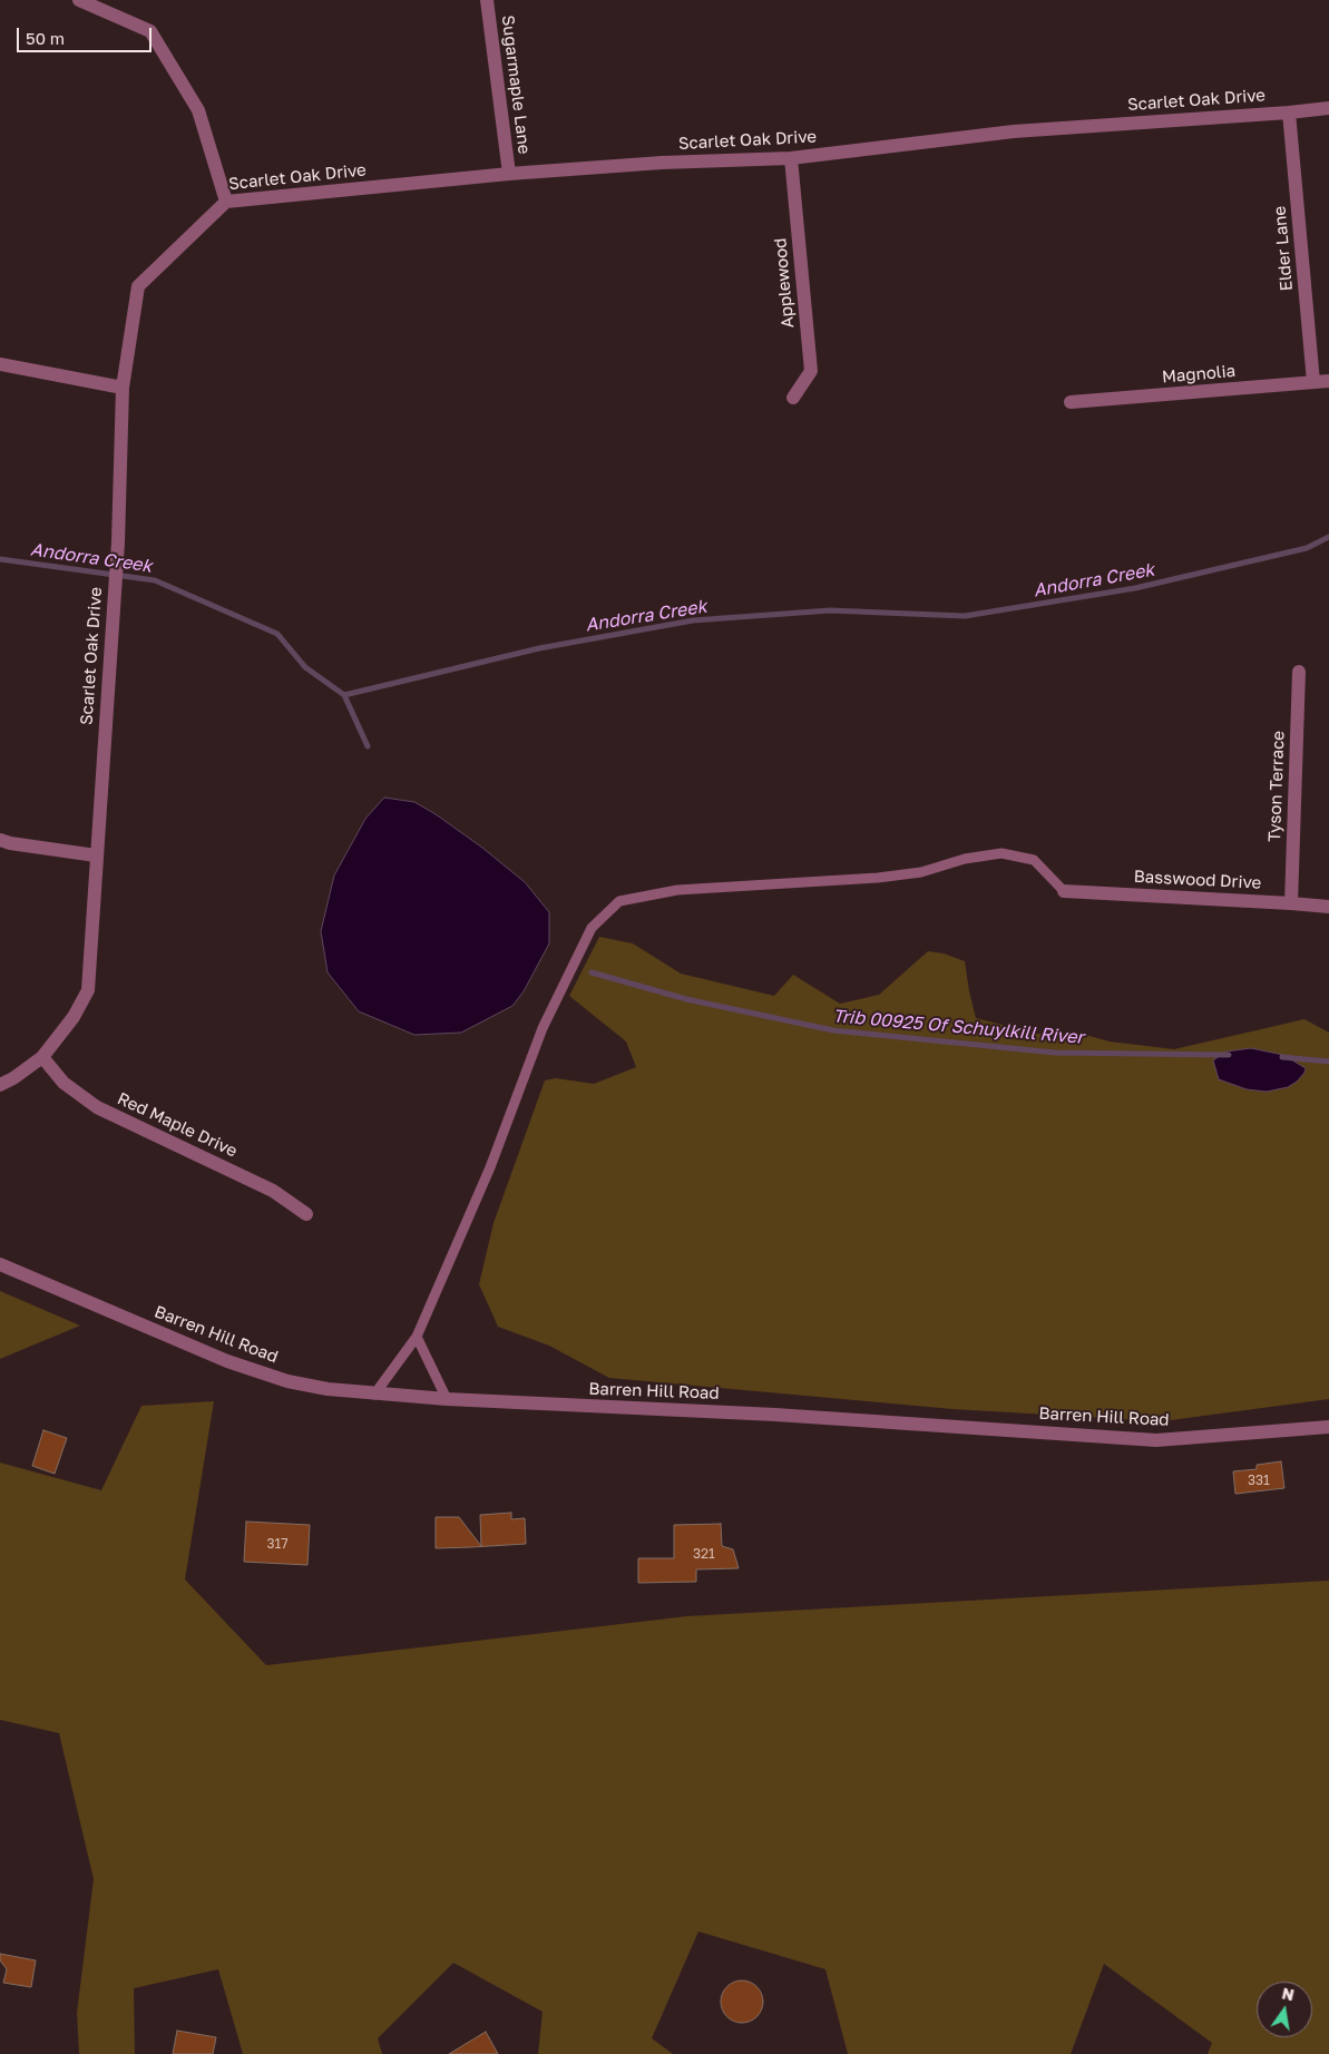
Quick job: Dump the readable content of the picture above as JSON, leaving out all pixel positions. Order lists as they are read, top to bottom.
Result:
{
  "streets": {
    "street": [
      "Sugarmaple Lane",
      "Scarlet Oak Drive",
      "Elder Lane",
      "Applewood",
      "Magnolia",
      "Tyson Terrace",
      "Basswood Drive",
      "Red Maple Drive",
      "Barren Hill Road"
    ]
  },
  "crossings": [
    ["Sugarmaple Lane", "Scarlet Oak Drive"],
    ["Scarlet Oak Drive", "Elder Lane"],
    ["Scarlet Oak Drive", "Applewood"],
    ["Scarlet Oak Drive", "Red Maple Drive"],
    ["Elder Lane", "Magnolia"],
    ["Tyson Terrace", "Basswood Drive"]
  ],
  "water": ["Andorra Creek", "Trib 00925 Of Schuylkill River"],
  "house_numbers": ["331", "317", "321"],
  "scale_bar": "50 m",
  "north": "top"
}
